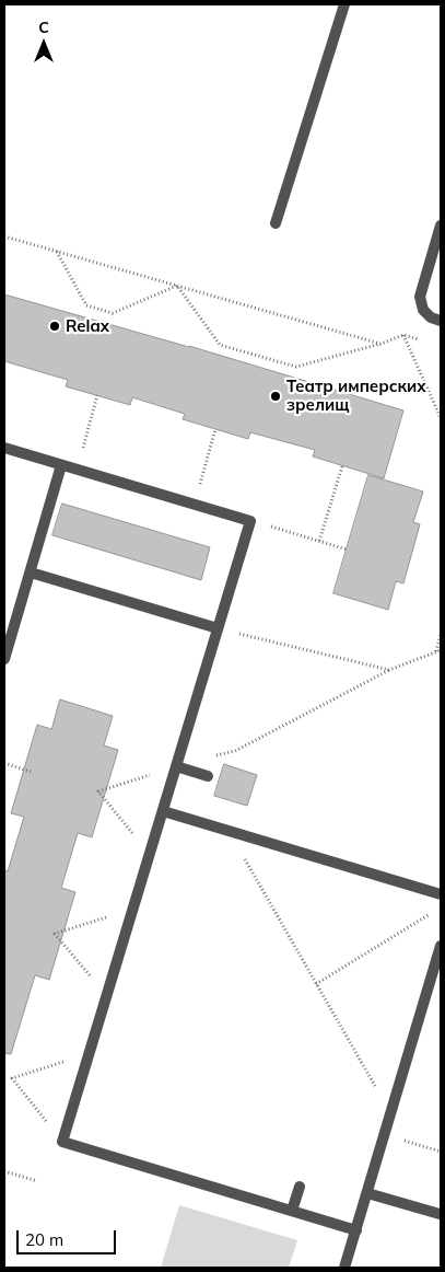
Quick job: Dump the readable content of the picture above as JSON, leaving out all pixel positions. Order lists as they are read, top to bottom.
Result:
{
  "places": ["Relax", "Театр имперских зрелищ"],
  "scale_bar": "20 m",
  "north": "top"
}
